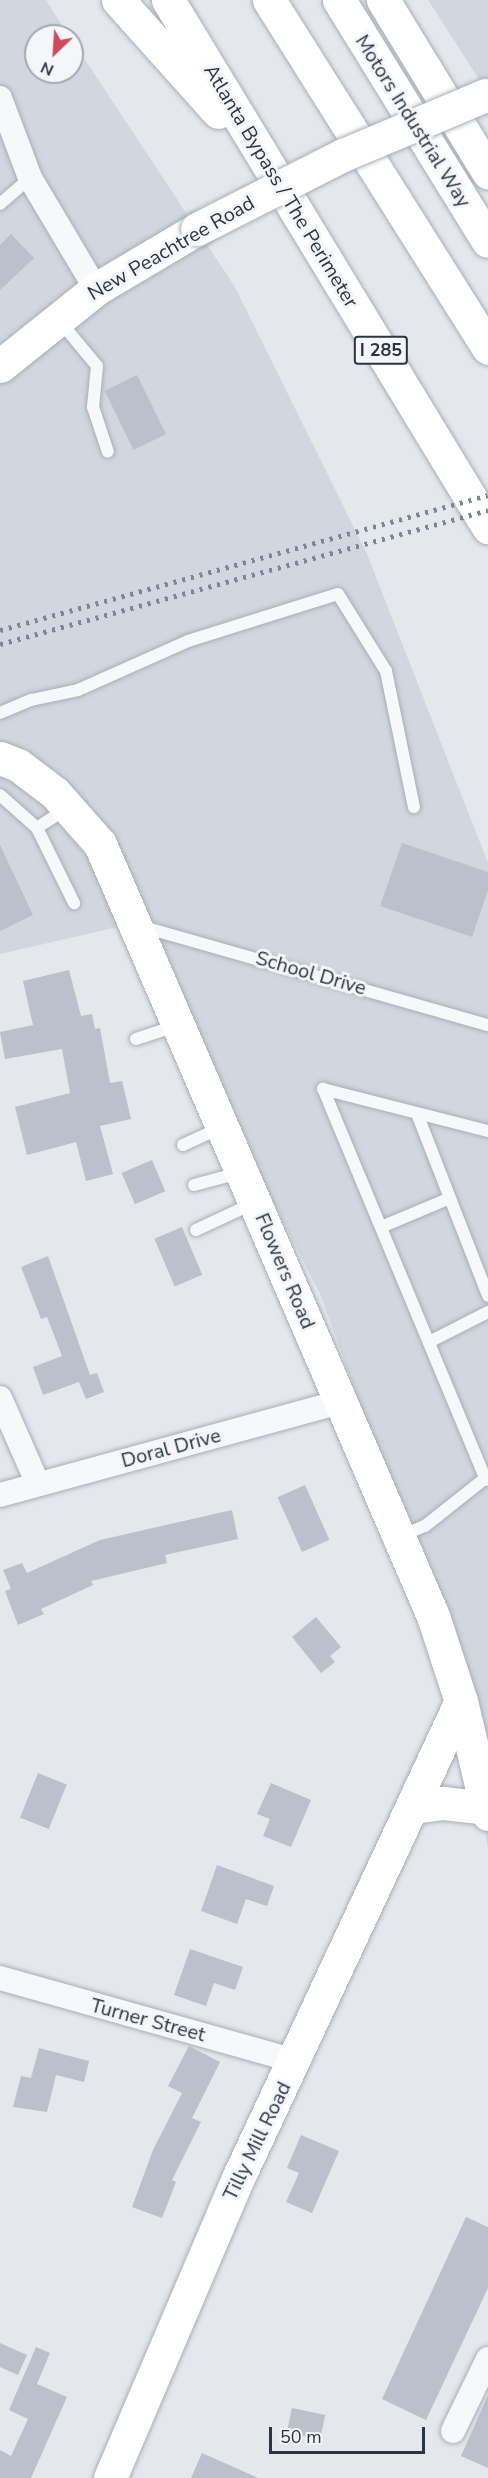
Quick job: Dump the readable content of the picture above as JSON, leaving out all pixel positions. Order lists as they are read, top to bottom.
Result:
{
  "streets": {
    "main road": [
      "Motors Industrial Way",
      "Atlanta Bypass / The Perimeter",
      "New Peachtree Road",
      "I 285",
      "Flowers Road",
      "Tilly Mill Road"
    ],
    "street": ["Doral Drive", "Turner Street"],
    "lane": ["School Drive"]
  },
  "crossings": [
    ["School Drive", "Flowers Road"],
    ["Flowers Road", "Doral Drive"],
    ["Flowers Road", "Tilly Mill Road"],
    ["Turner Street", "Tilly Mill Road"]
  ],
  "scale_bar": "50 m",
  "north": "bottom left"
}
